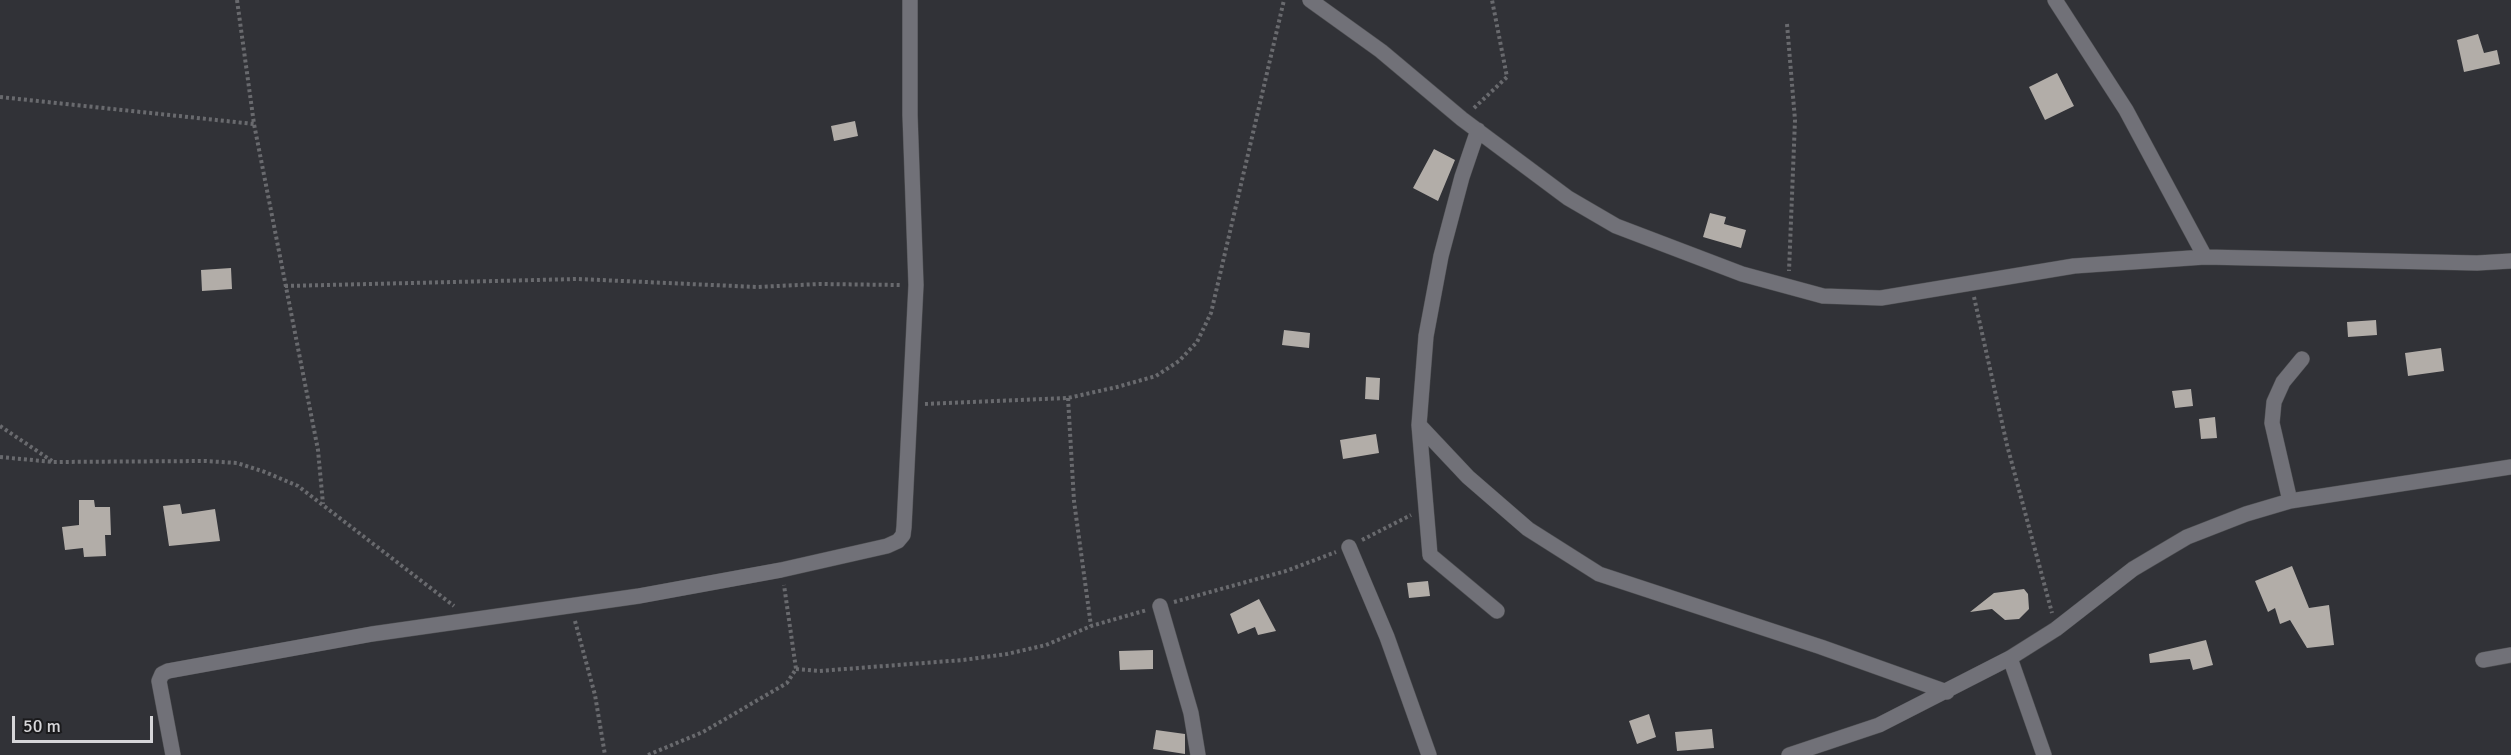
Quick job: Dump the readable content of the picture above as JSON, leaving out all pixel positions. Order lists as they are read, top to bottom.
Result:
{
  "scale_bar": "50 m"
}
